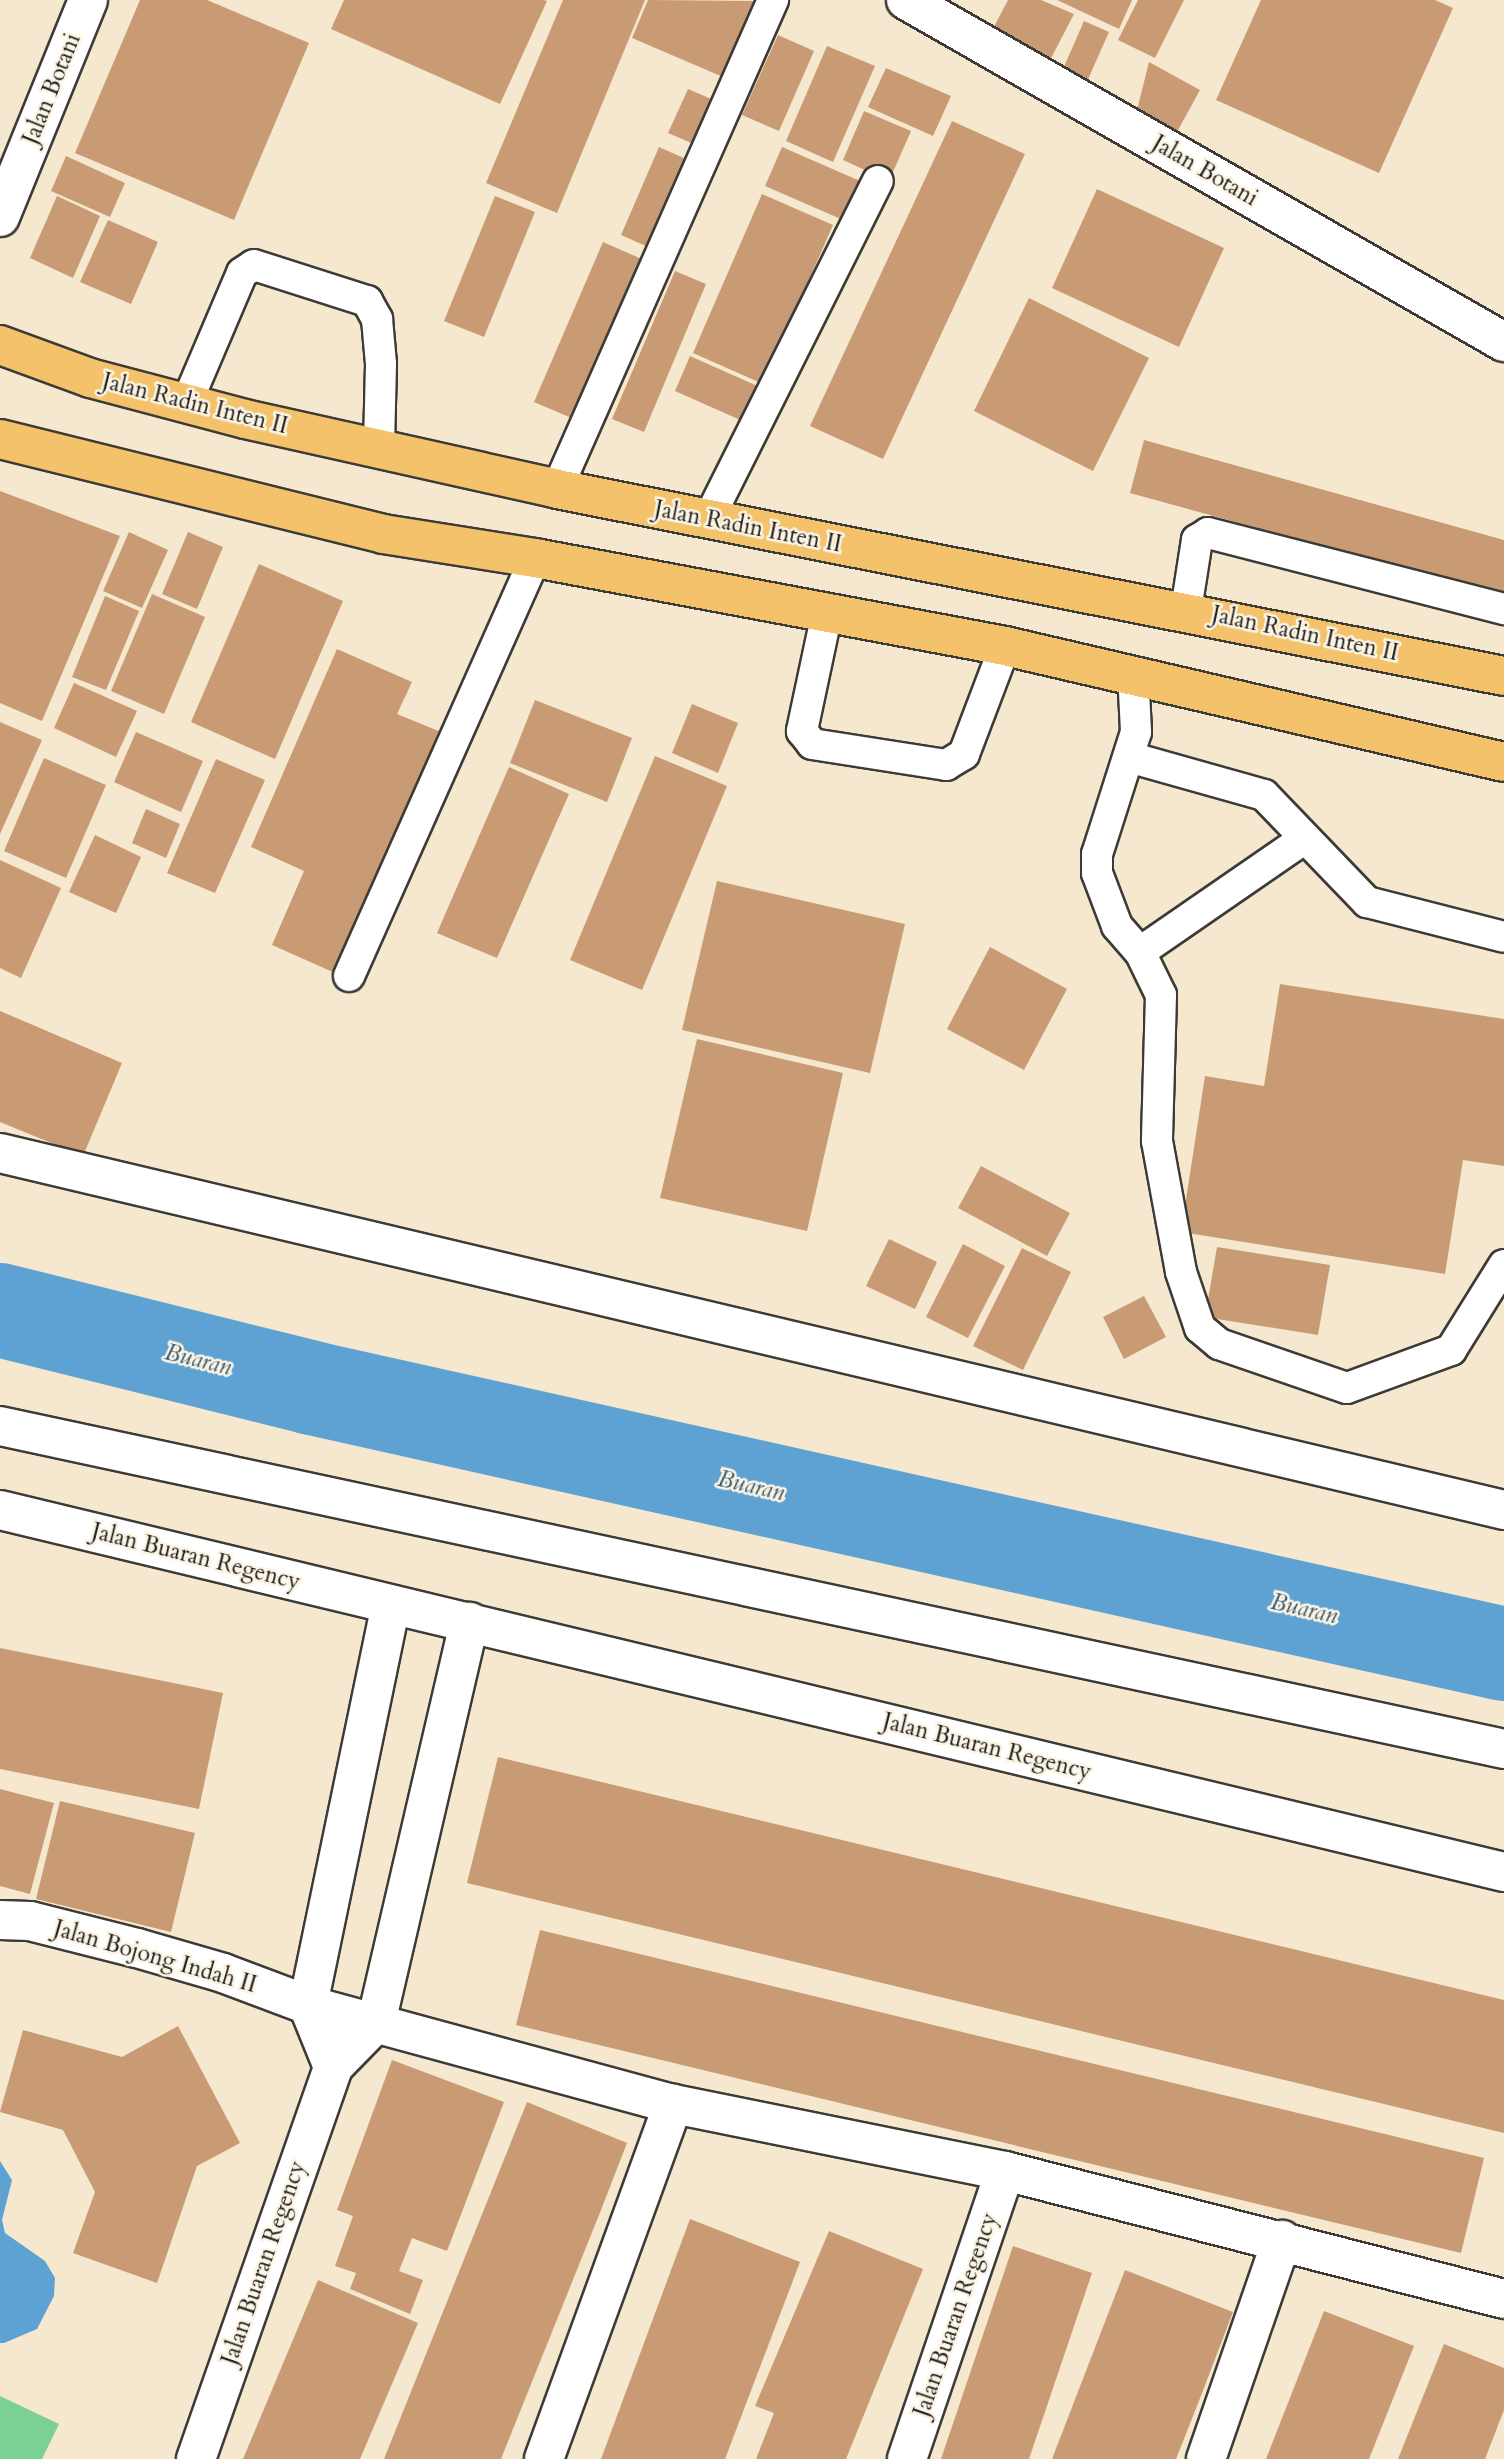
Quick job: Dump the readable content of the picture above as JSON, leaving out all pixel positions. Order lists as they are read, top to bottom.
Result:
{
  "streets": {
    "main road": ["Jalan Radin Inten II"],
    "street": ["Jalan Botani", "Jalan Buaran Regency", "Jalan Bojong Indah II"]
  },
  "water": ["Buaran"]
}
